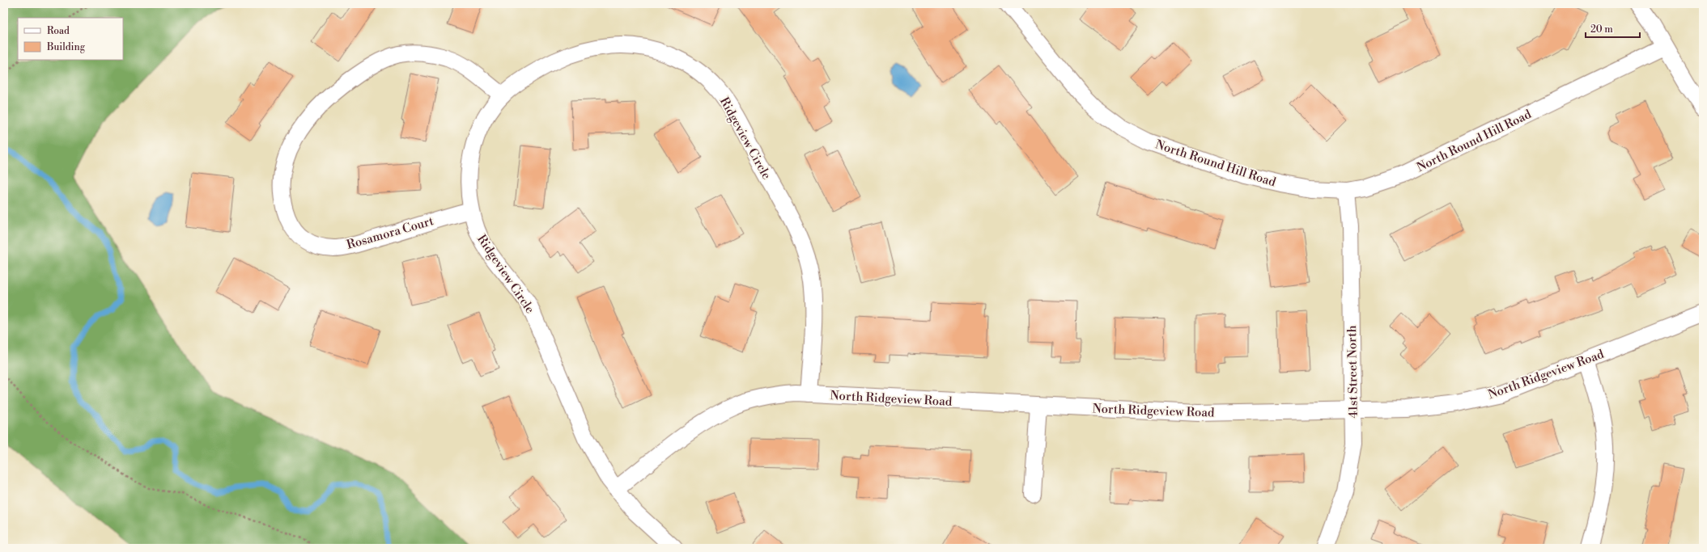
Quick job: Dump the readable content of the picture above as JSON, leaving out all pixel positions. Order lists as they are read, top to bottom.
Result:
{
  "streets": {
    "street": [
      "Ridgeview Circle",
      "North Round Hill Road",
      "Rosamora Court",
      "41st Street North",
      "North Ridgeview Road"
    ]
  },
  "crossings": [
    ["Ridgeview Circle", "Rosamora Court"],
    ["Ridgeview Circle", "North Ridgeview Road"],
    ["North Round Hill Road", "41st Street North"],
    ["41st Street North", "North Ridgeview Road"]
  ],
  "legend": ["Road", "Building"],
  "scale_bar": "20 m"
}
